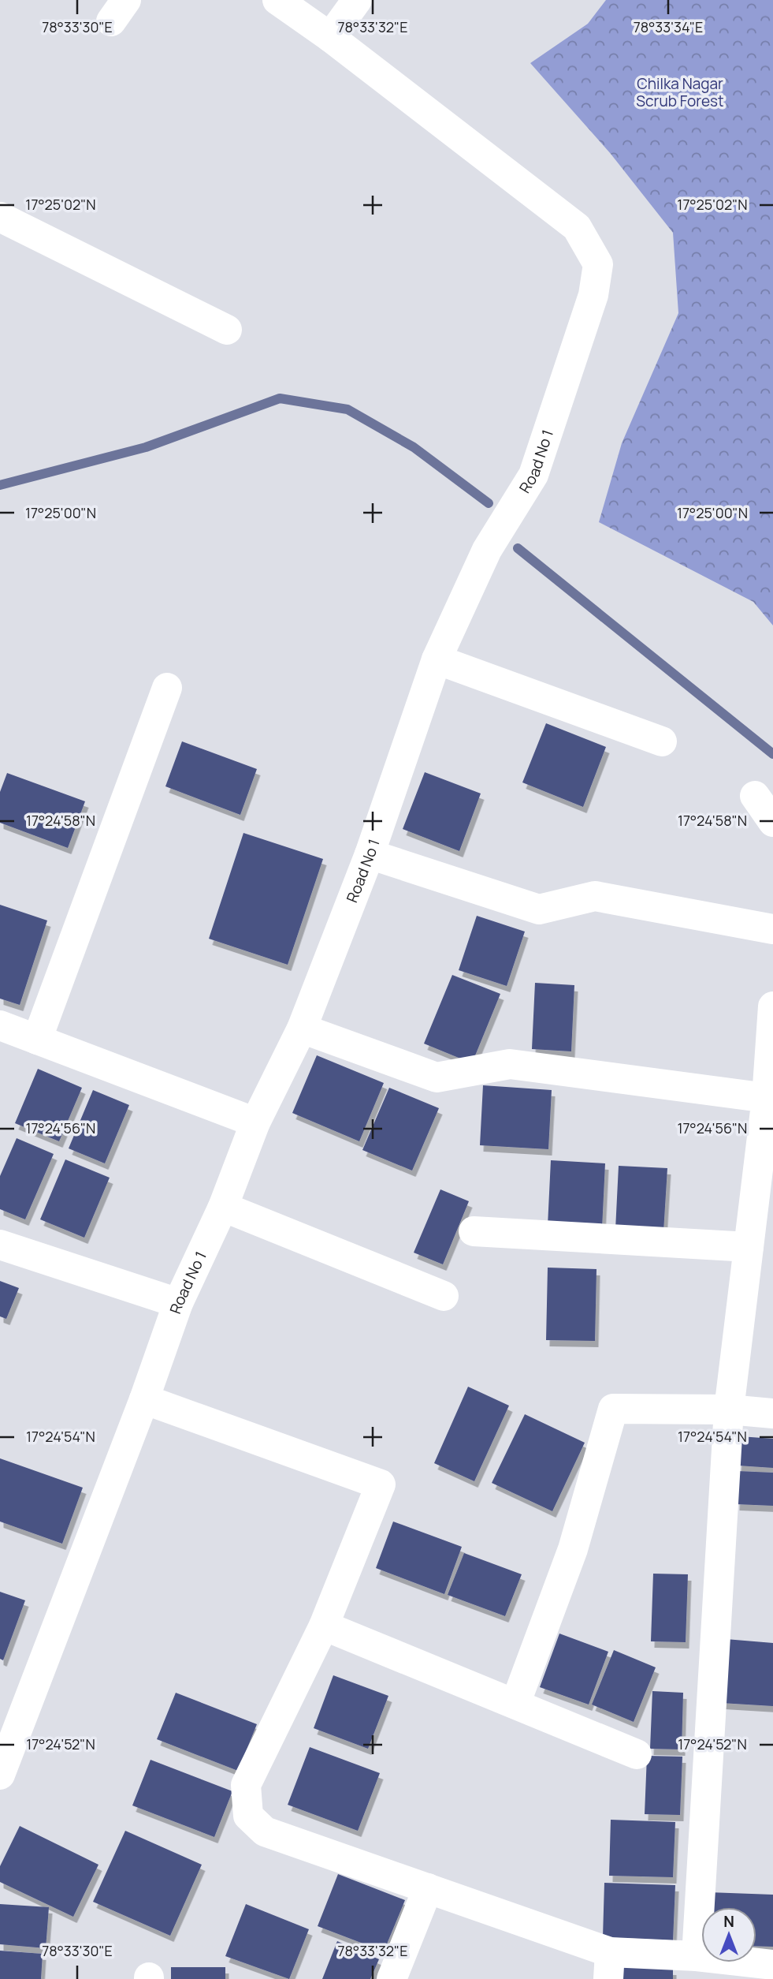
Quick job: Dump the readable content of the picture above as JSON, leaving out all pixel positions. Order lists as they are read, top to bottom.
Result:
{
  "streets": {
    "street": ["Road No 1"]
  },
  "parks": ["Chilka Nagar Scrub Forest"],
  "north": "top",
  "coordinates": [
    "78°33'30\"E",
    "78°33'32\"E",
    "78°33'34\"E",
    "17°25'02\"N",
    "17°25'00\"N",
    "17°24'58\"N",
    "17°24'56\"N",
    "17°24'54\"N",
    "17°24'52\"N"
  ]
}
